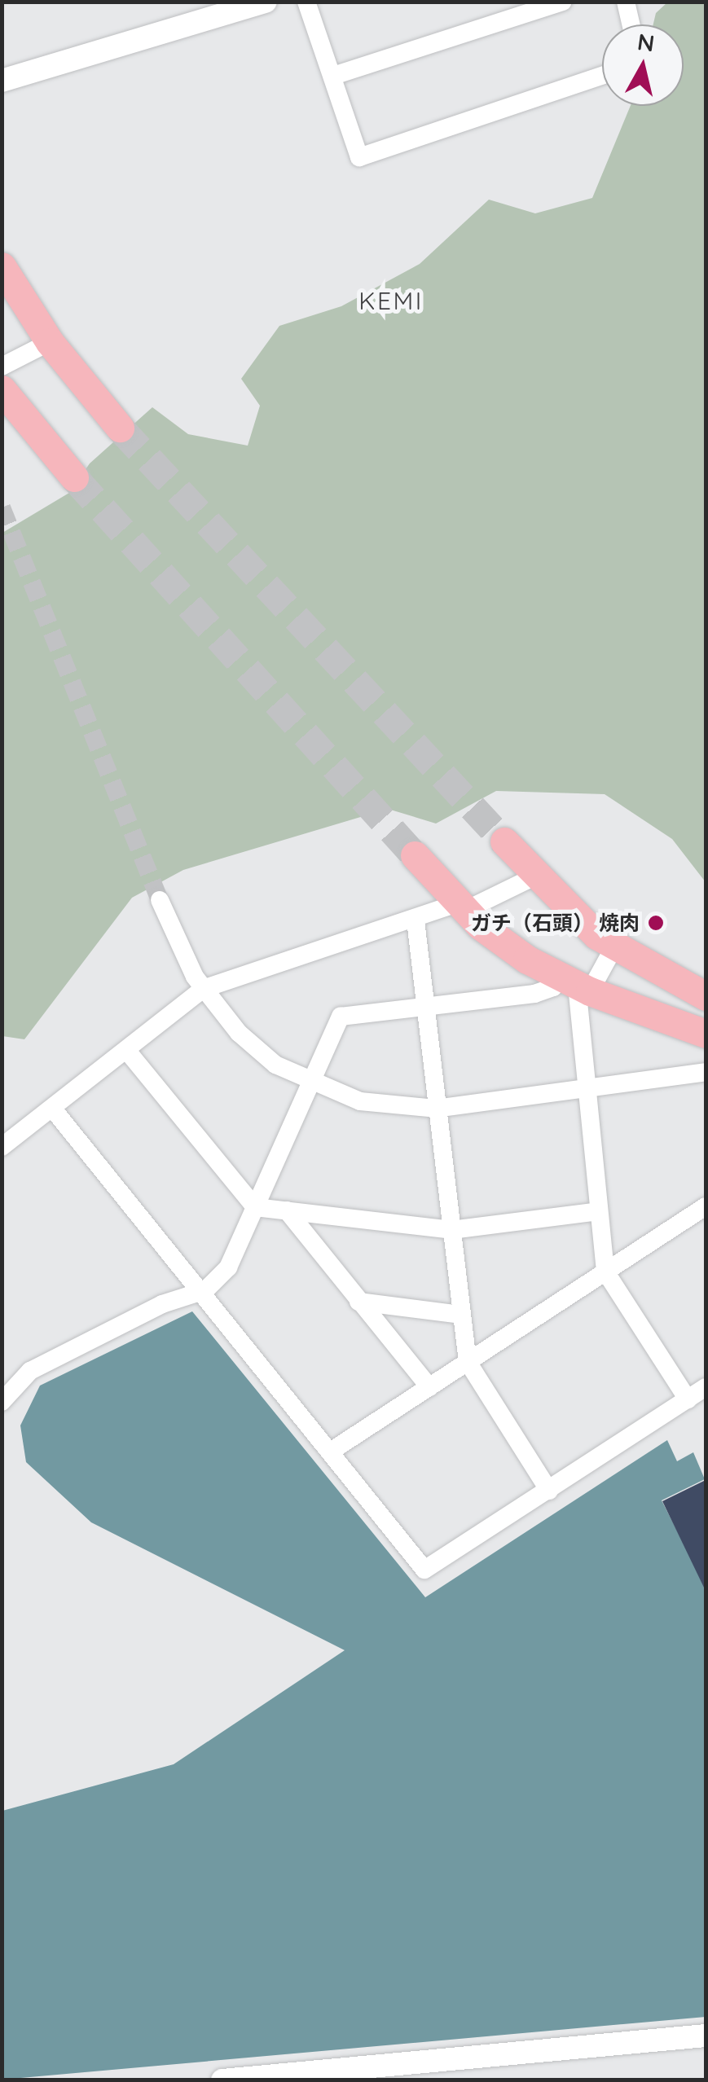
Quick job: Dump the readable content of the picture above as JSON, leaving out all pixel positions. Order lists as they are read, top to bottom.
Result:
{
  "districts": ["KEMI"],
  "places": ["ガチ（石頭） 焼肉"],
  "north": "top"
}
